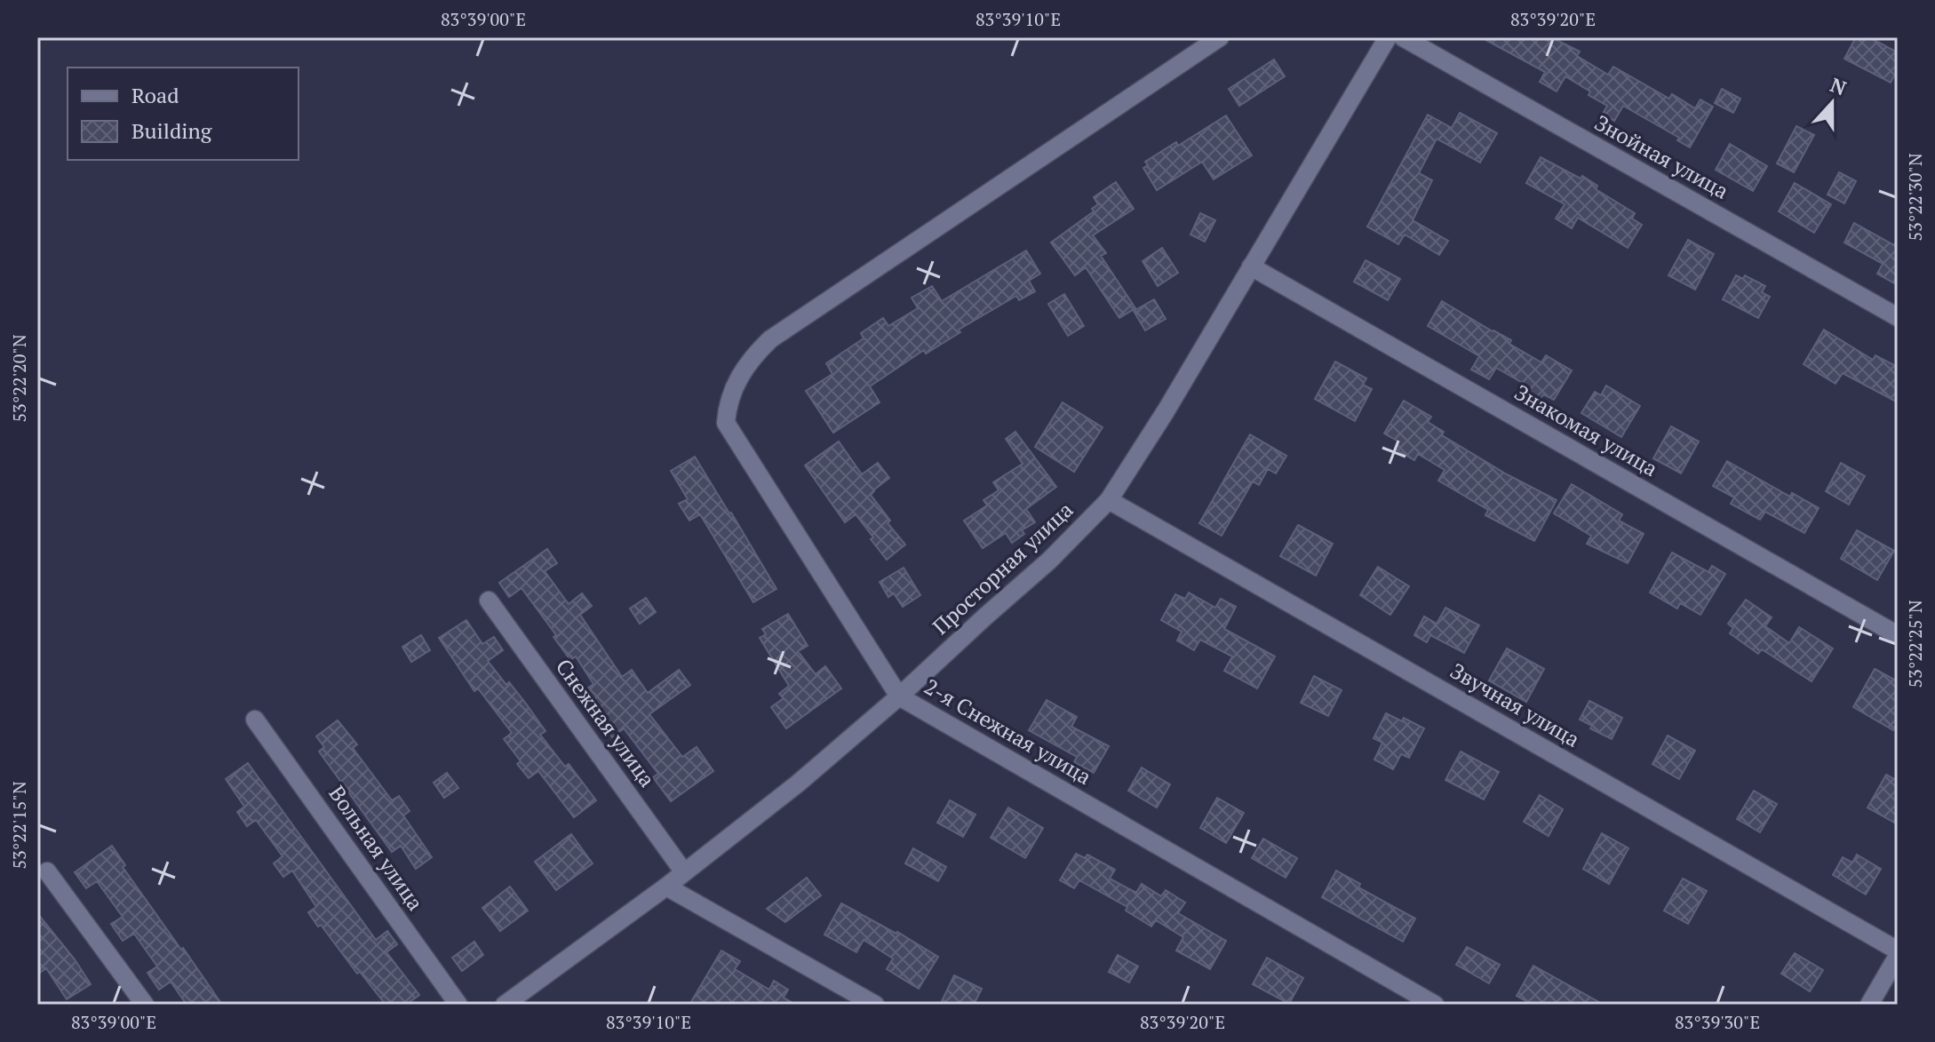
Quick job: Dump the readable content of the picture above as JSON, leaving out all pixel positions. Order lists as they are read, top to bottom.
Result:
{
  "streets": {
    "street": [
      "Знойная улица",
      "Знакомая улица",
      "Просторная улица",
      "Звучная улица",
      "Снежная улица",
      "2-я Снежная улица",
      "Вольная улица"
    ]
  },
  "crossings": [
    ["Знакомая улица", "Просторная улица"],
    ["Просторная улица", "Звучная улица"],
    ["Просторная улица", "Снежная улица"],
    ["Просторная улица", "2-я Снежная улица"]
  ],
  "legend": ["Road", "Building"],
  "north": "top",
  "coordinates": [
    "83°39'00\"E",
    "83°39'10\"E",
    "83°39'20\"E",
    "53°22'30\"N",
    "53°22'20\"N",
    "53°22'25\"N",
    "53°22'15\"N",
    "83°39'30\"E"
  ]
}
